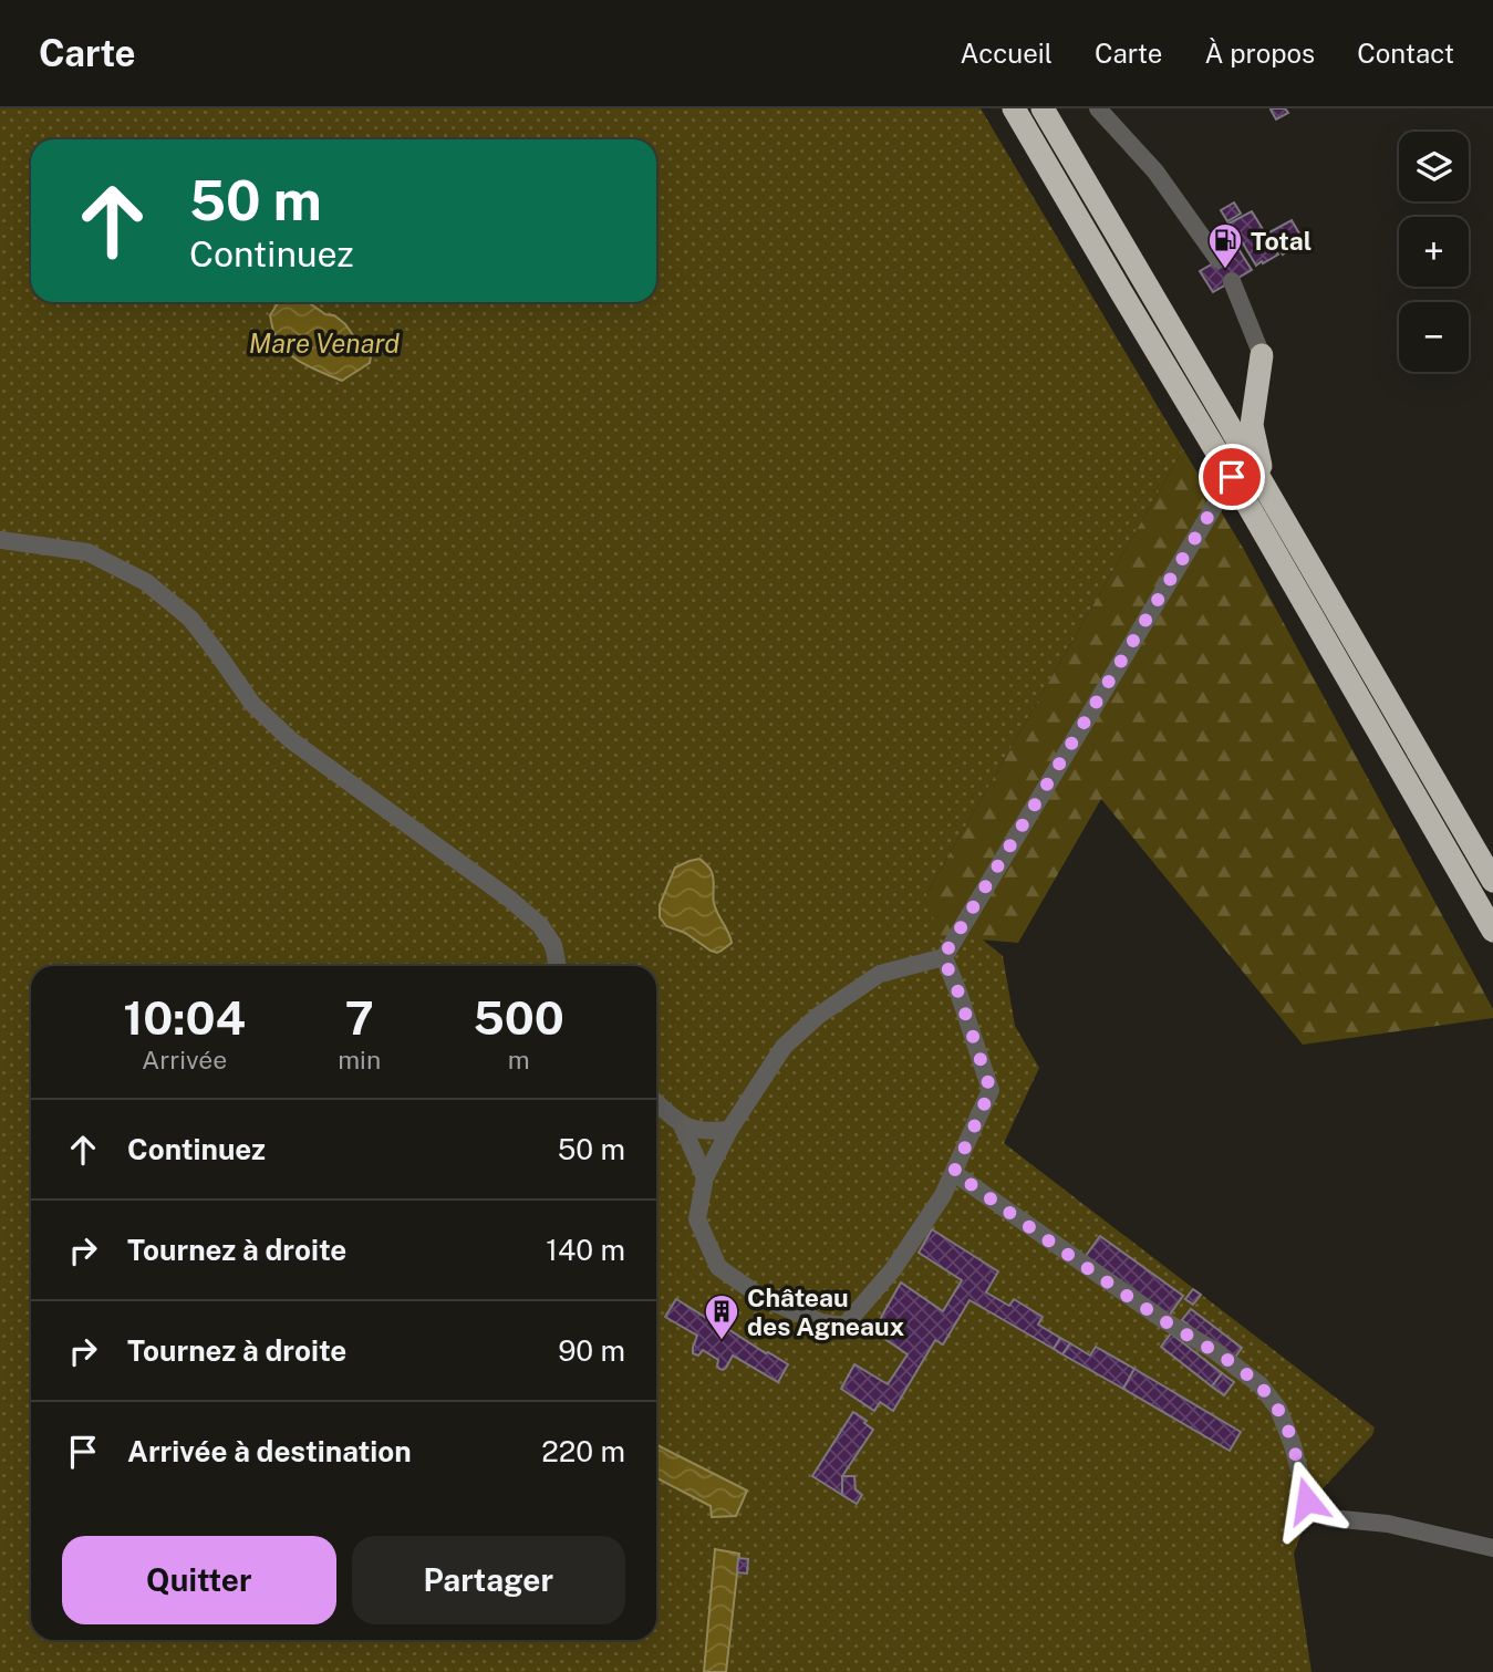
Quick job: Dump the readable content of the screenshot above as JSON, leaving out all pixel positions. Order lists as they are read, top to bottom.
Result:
{
  "water": ["Mare Venard"],
  "places": {
    "fuel station": ["Total"],
    "building": ["Château des Agneaux"]
  },
  "page": {
    "header": "Carte",
    "nav": [
      "Accueil",
      "Carte",
      "À propos",
      "Contact"
    ],
    "map_buttons": ["+", "−"],
    "turn": ["50 m", "Continuez"],
    "eta": [
      "10:04",
      "Arrivée",
      "7",
      "min",
      "500",
      "m"
    ],
    "list": [
      {
        "name": "Continuez",
        "value": "50 m"
      },
      {
        "name": "Tournez à droite",
        "value": "140 m"
      },
      {
        "name": "Tournez à droite",
        "value": "90 m"
      },
      {
        "name": "Arrivée à destination",
        "value": "220 m"
      }
    ],
    "buttons": ["Quitter", "Partager"]
  }
}
